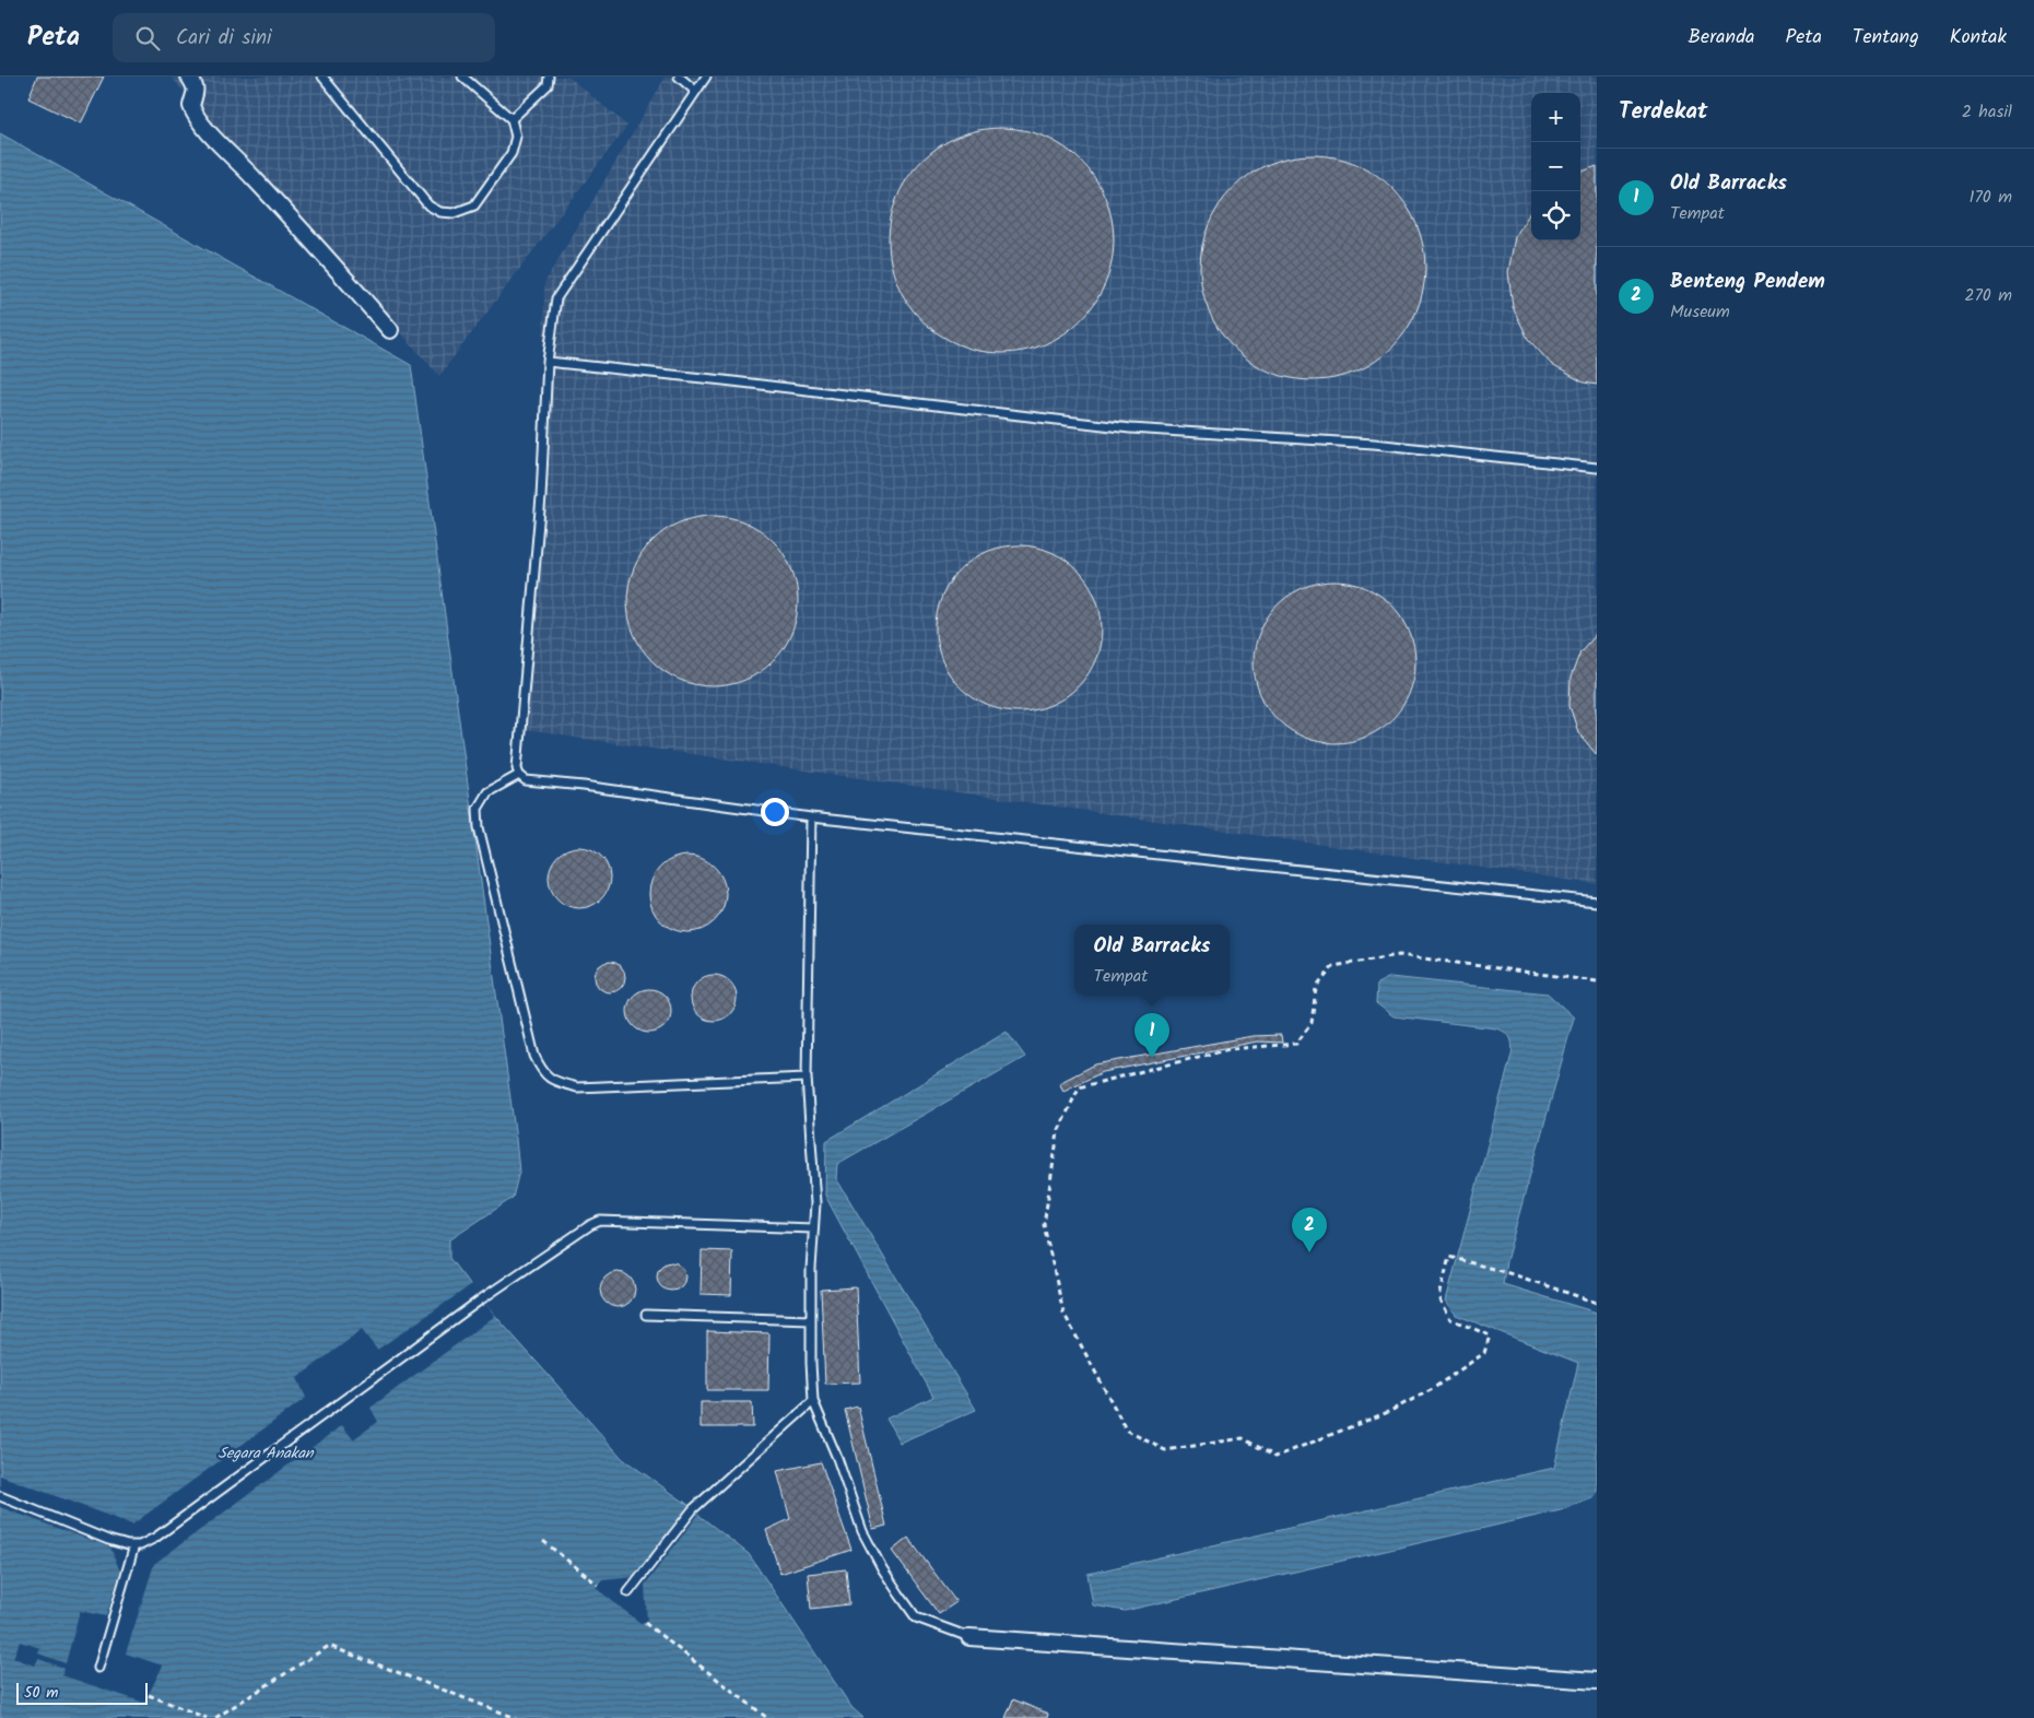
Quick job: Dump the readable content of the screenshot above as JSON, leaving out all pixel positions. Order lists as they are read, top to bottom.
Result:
{
  "water": ["Segara Anakan"],
  "scale_bar": "50 m",
  "page": {
    "header": "Peta",
    "search": "Cari di sini",
    "nav": [
      "Beranda",
      "Peta",
      "Tentang",
      "Kontak"
    ],
    "heading": ["Terdekat", "2 hasil"],
    "map_buttons": ["+", "−"],
    "list": [
      {
        "mark": "1",
        "name": "Old Barracks",
        "note": "Tempat",
        "value": "170 m"
      },
      {
        "mark": "2",
        "name": "Benteng Pendem",
        "note": "Museum",
        "value": "270 m"
      }
    ],
    "popup": ["Old Barracks", "Tempat"],
    "pins": ["1", "2"],
    "scale": "50 m"
  }
}
